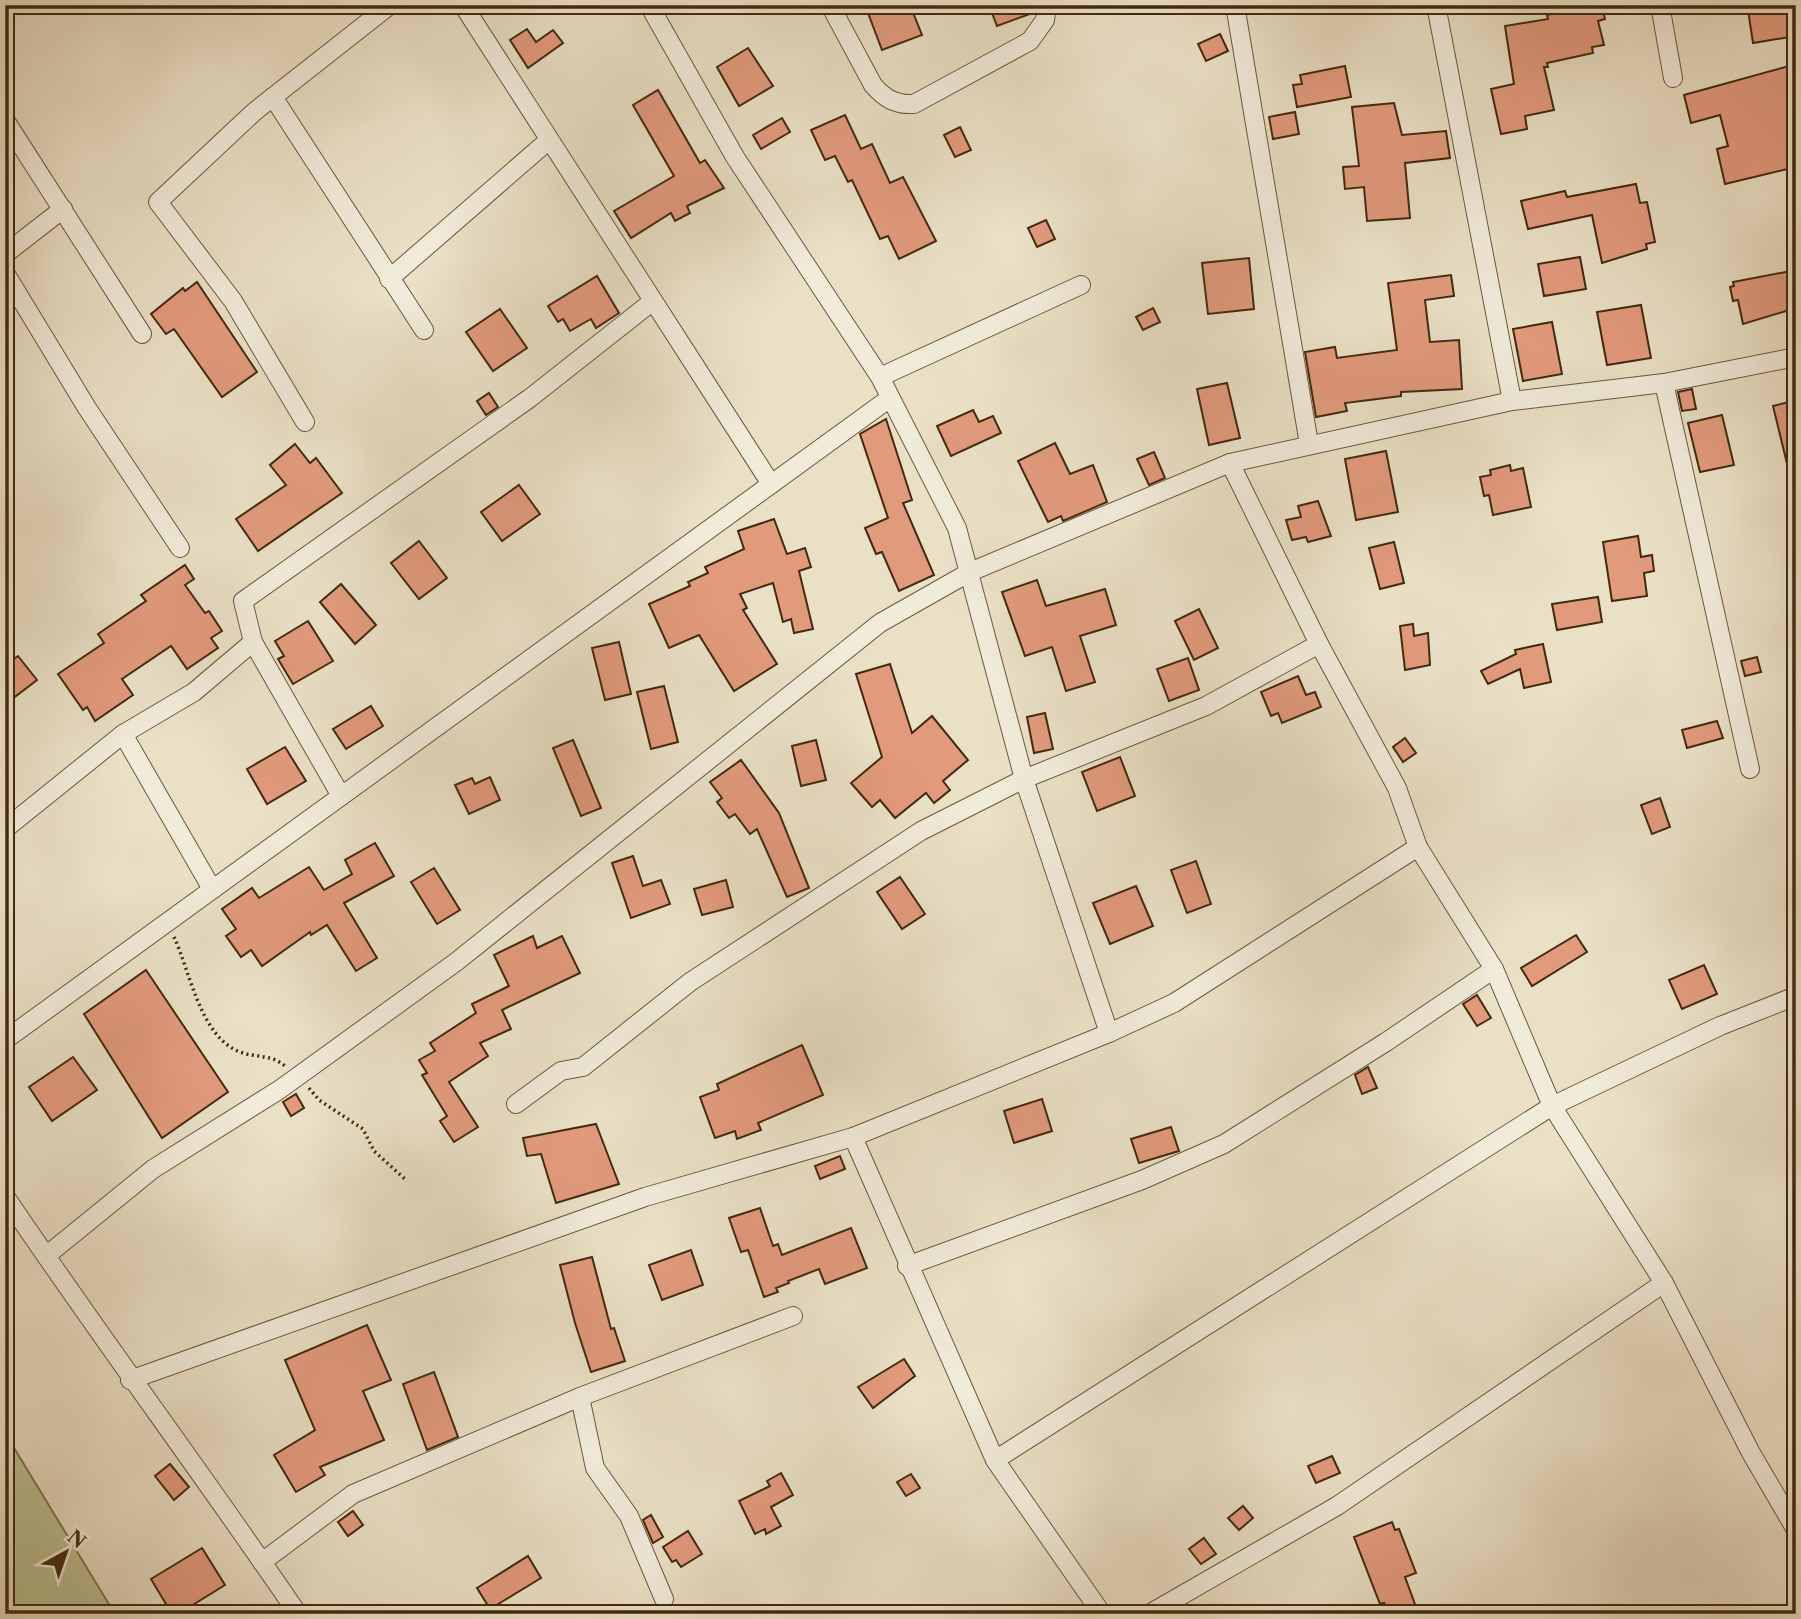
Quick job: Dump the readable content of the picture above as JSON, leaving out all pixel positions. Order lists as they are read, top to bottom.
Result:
{
  "north": "top right"
}
